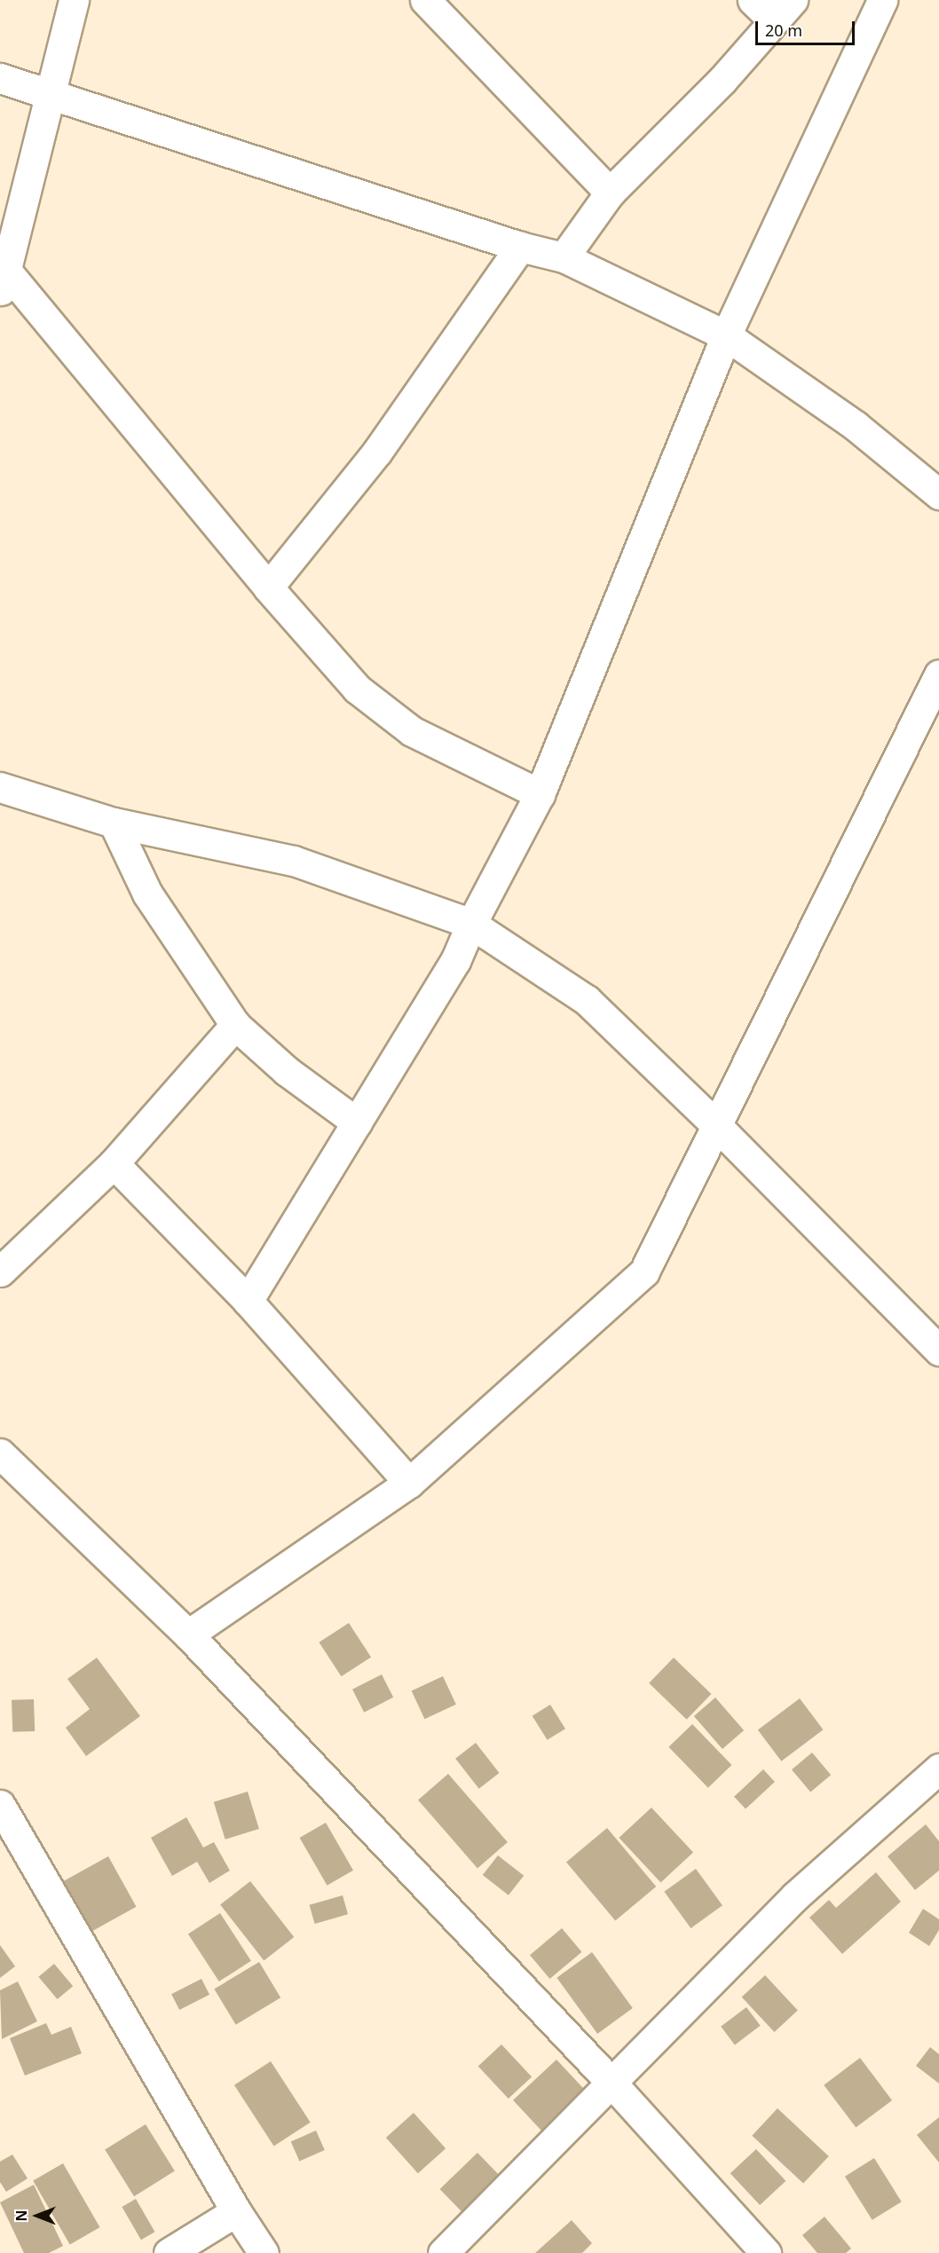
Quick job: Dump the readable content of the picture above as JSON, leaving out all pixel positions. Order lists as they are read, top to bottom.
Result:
{
  "scale_bar": "20 m",
  "north": "left"
}
